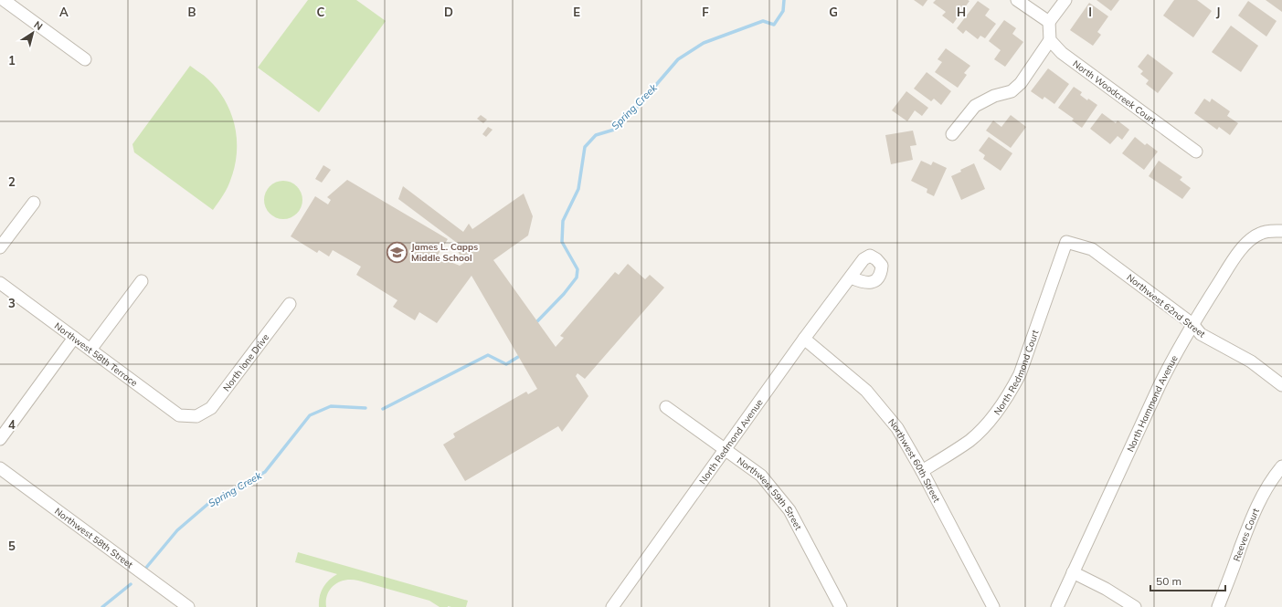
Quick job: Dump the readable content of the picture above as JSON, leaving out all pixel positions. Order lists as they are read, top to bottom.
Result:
{
  "streets": {
    "street": [
      "North Woodcreek Court",
      "Northwest 62nd Street",
      "Northwest 58th Terrace",
      "North Ione Drive",
      "North Redmond Court",
      "North Hammond Avenue",
      "North Redmond Avenue",
      "Northwest 60th Street",
      "Northwest 59th Street",
      "Reeves Court",
      "Northwest 58th Street"
    ]
  },
  "crossings": [
    ["Northwest 62nd Street", "North Redmond Court"],
    ["Northwest 62nd Street", "North Hammond Avenue"],
    ["Northwest 58th Terrace", "North Ione Drive"],
    ["North Redmond Court", "Northwest 60th Street"],
    ["North Redmond Avenue", "Northwest 60th Street"],
    ["North Redmond Avenue", "Northwest 59th Street"]
  ],
  "water": ["Spring Creek"],
  "places": {
    "school or university": ["James L. Capps Middle School"]
  },
  "scale_bar": "50 m",
  "north": "top right",
  "grid": {
    "columns": [
      "A",
      "B",
      "C",
      "D",
      "E",
      "F",
      "G",
      "H",
      "I",
      "J"
    ],
    "rows": [
      "1",
      "2",
      "3",
      "4",
      "5"
    ]
  }
}
